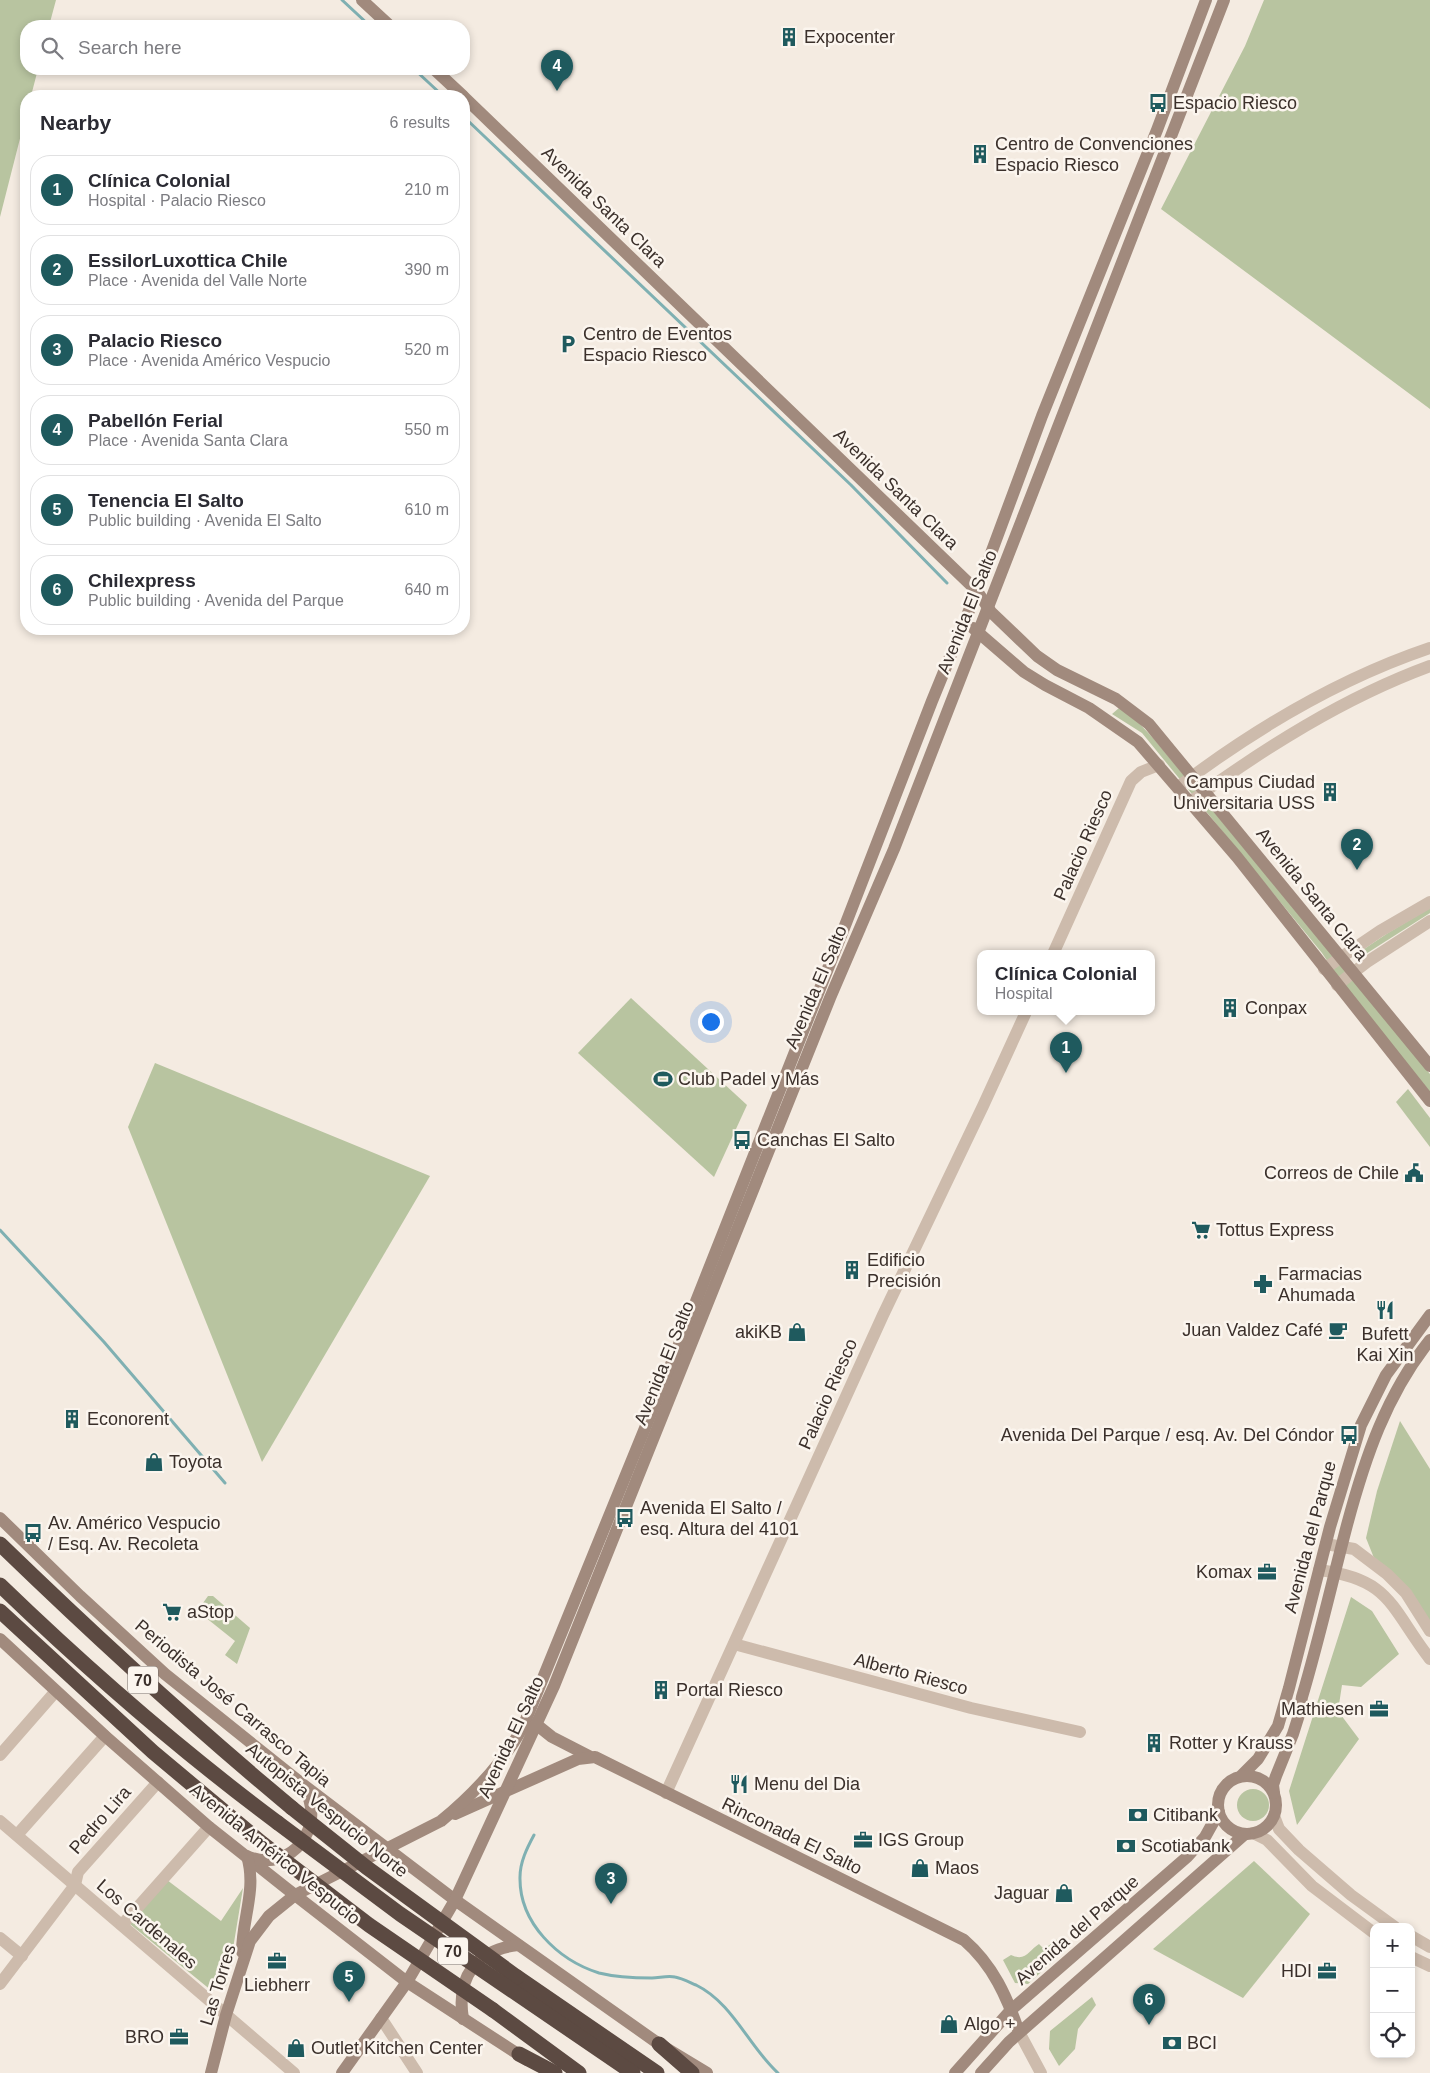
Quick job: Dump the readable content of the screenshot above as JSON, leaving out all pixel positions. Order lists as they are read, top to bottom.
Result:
{
  "streets": {
    "highway": ["70", "Autopista Vespucio Norte"],
    "main road": [
      "Avenida Santa Clara",
      "Avenida El Salto",
      "Avenida del Parque",
      "Periodista José Carrasco Tapia",
      "Rinconada El Salto",
      "Avenida Américo Vespucio",
      "Las Torres"
    ],
    "street": [
      "Palacio Riesco",
      "Alberto Riesco",
      "Pedro Lira",
      "Los Cardenales"
    ]
  },
  "crossings": [
    ["Avenida Santa Clara", "Avenida El Salto"],
    ["Avenida Santa Clara", "Palacio Riesco"],
    ["Avenida El Salto", "Periodista José Carrasco Tapia"],
    ["Avenida El Salto", "Rinconada El Salto"],
    ["Avenida El Salto", "Avenida Américo Vespucio"],
    ["Avenida El Salto", "Las Torres"],
    ["Palacio Riesco", "Alberto Riesco"],
    ["Palacio Riesco", "Rinconada El Salto"],
    ["Avenida del Parque", "Rinconada El Salto"],
    ["Pedro Lira", "Avenida Américo Vespucio"],
    ["Pedro Lira", "Los Cardenales"],
    ["Avenida Américo Vespucio", "Las Torres"],
    ["Los Cardenales", "Las Torres"]
  ],
  "places": {
    "building": [
      "Expocenter",
      "Centro de Convenciones Espacio Riesco",
      "Campus Ciudad Universitaria USS",
      "Conpax",
      "Edificio Precisión",
      "Econorent",
      "Portal Riesco",
      "Rotter y Krauss"
    ],
    "bus stop": [
      "Espacio Riesco",
      "Canchas El Salto",
      "Avenida Del Parque / esq. Av. Del Cóndor",
      "Avenida El Salto / esq. Altura del 4101",
      "Av. Américo Vespucio / Esq. Av. Recoleta"
    ],
    "parking": ["Centro de Eventos Espacio Riesco"],
    "sports": ["Club Padel y Más"],
    "public building": ["Correos de Chile"],
    "supermarket": ["Tottus Express", "aStop"],
    "pharmacy": ["Farmacias Ahumada"],
    "restaurant": ["Bufett Kai Xin", "Menu del Dia"],
    "cafe": ["Juan Valdez Café"],
    "shop": [
      "akiKB",
      "Toyota",
      "Maos",
      "Jaguar",
      "Algo +",
      "Outlet Kitchen Center"
    ],
    "office": [
      "Komax",
      "Mathiesen",
      "IGS Group",
      "Liebherr",
      "HDI",
      "BRO"
    ],
    "bank": ["Citibank", "Scotiabank", "BCI"]
  },
  "page": {
    "search": "Search here",
    "pins": [
      "4",
      "2",
      "1",
      "3",
      "5",
      "6"
    ],
    "heading": ["Nearby", "6 results"],
    "list": [
      {
        "mark": "1",
        "name": "Clínica Colonial",
        "note": "Hospital · Palacio Riesco",
        "value": "210 m"
      },
      {
        "mark": "2",
        "name": "EssilorLuxottica Chile",
        "note": "Place · Avenida del Valle Norte",
        "value": "390 m"
      },
      {
        "mark": "3",
        "name": "Palacio Riesco",
        "note": "Place · Avenida Américo Vespucio",
        "value": "520 m"
      },
      {
        "mark": "4",
        "name": "Pabellón Ferial",
        "note": "Place · Avenida Santa Clara",
        "value": "550 m"
      },
      {
        "mark": "5",
        "name": "Tenencia El Salto",
        "note": "Public building · Avenida El Salto",
        "value": "610 m"
      },
      {
        "mark": "6",
        "name": "Chilexpress",
        "note": "Public building · Avenida del Parque",
        "value": "640 m"
      }
    ],
    "popup": ["Clínica Colonial", "Hospital"],
    "map_buttons": ["+", "−"]
  }
}
